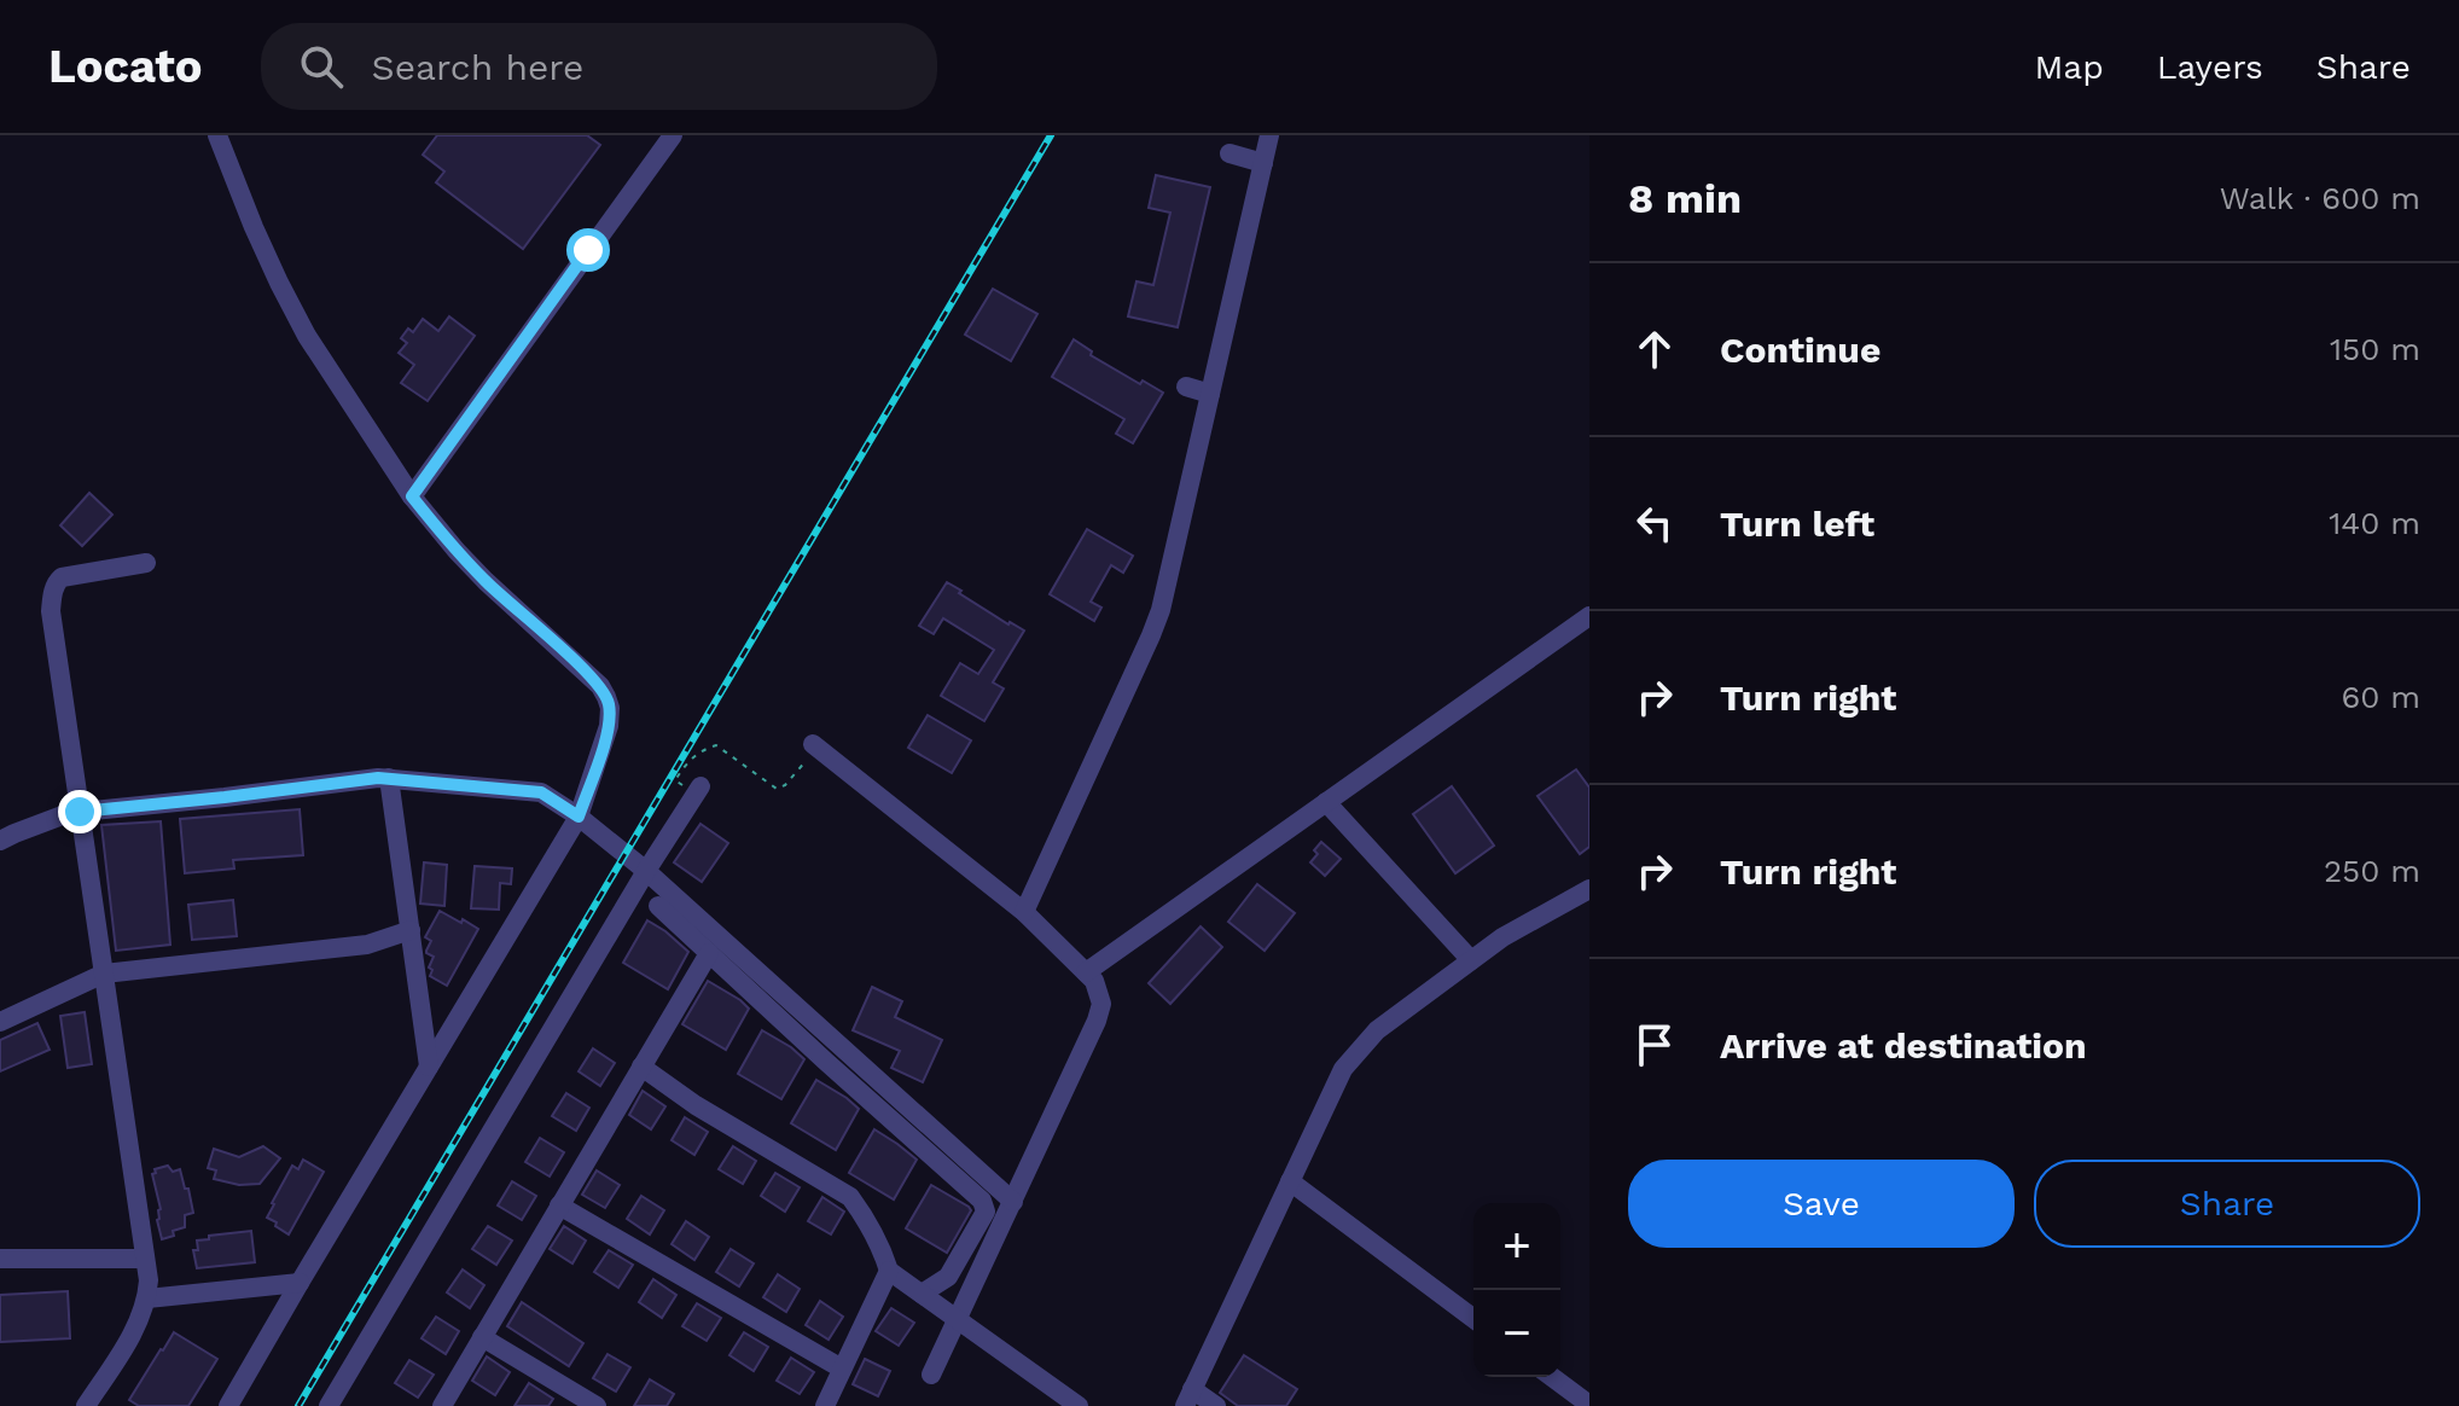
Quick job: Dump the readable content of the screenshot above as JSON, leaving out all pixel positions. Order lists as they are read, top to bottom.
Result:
{
  "page": {
    "header": "Locato",
    "search": "Search here",
    "nav": ["Map", "Layers", "Share"],
    "heading": ["8 min", "Walk · 600 m"],
    "list": [
      ["Continue", "150 m"],
      ["Turn left", "140 m"],
      ["Turn right", "60 m"],
      ["Turn right", "250 m"],
      "Arrive at destination"
    ],
    "buttons": ["Save", "Share"],
    "map_buttons": ["+", "−"]
  }
}
